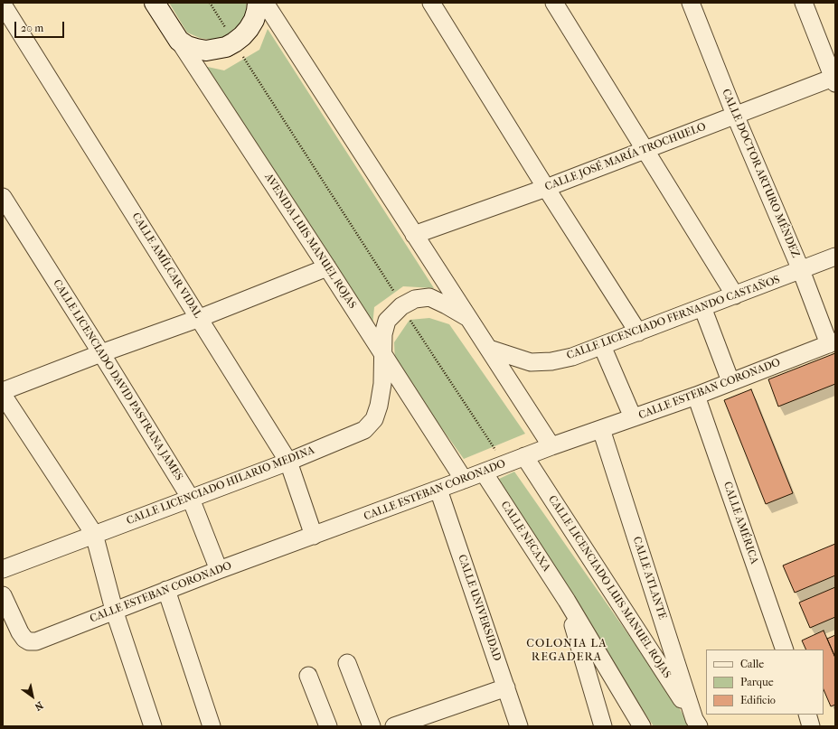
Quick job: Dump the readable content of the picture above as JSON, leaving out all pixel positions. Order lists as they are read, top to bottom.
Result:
{
  "streets": {
    "street": [
      "CALLE JOSÉ MARÍA TROCHUELO",
      "CALLE DOCTOR ARTURO MÉNDEZ",
      "AVENIDA LUIS MANUEL ROJAS",
      "CALLE AMÍLCAR VIDAL",
      "CALLE LICENCIADO FERNANDO CASTAÑOS",
      "CALLE LICENCIADO DAVID PASTRANA JAMES",
      "CALLE ESTEBAN CORONADO",
      "CALLE LICENCIADO HILARIO MEDINA",
      "CALLE AMÉRICA",
      "CALLE NECAXA",
      "CALLE ATLANTE",
      "CALLE LICENCIADO LUIS MANUEL ROJAS",
      "CALLE UNIVERSIDAD"
    ]
  },
  "crossings": [
    ["CALLE JOSÉ MARÍA TROCHUELO", "CALLE DOCTOR ARTURO MÉNDEZ"],
    ["CALLE DOCTOR ARTURO MÉNDEZ", "CALLE LICENCIADO FERNANDO CASTAÑOS"],
    ["CALLE DOCTOR ARTURO MÉNDEZ", "CALLE ESTEBAN CORONADO"],
    ["AVENIDA LUIS MANUEL ROJAS", "CALLE ESTEBAN CORONADO"],
    ["AVENIDA LUIS MANUEL ROJAS", "CALLE LICENCIADO HILARIO MEDINA"],
    ["CALLE AMÍLCAR VIDAL", "CALLE ESTEBAN CORONADO"],
    ["CALLE AMÍLCAR VIDAL", "CALLE LICENCIADO HILARIO MEDINA"],
    ["CALLE LICENCIADO DAVID PASTRANA JAMES", "CALLE ESTEBAN CORONADO"],
    ["CALLE LICENCIADO DAVID PASTRANA JAMES", "CALLE LICENCIADO HILARIO MEDINA"],
    ["CALLE ESTEBAN CORONADO", "CALLE AMÉRICA"],
    ["CALLE ESTEBAN CORONADO", "CALLE NECAXA"],
    ["CALLE ESTEBAN CORONADO", "CALLE ATLANTE"],
    ["CALLE ESTEBAN CORONADO", "CALLE LICENCIADO LUIS MANUEL ROJAS"],
    ["CALLE ESTEBAN CORONADO", "CALLE UNIVERSIDAD"],
    ["CALLE ATLANTE", "CALLE LICENCIADO LUIS MANUEL ROJAS"]
  ],
  "districts": ["COLONIA LA REGADERA"],
  "legend": ["Calle", "Parque", "Edificio"],
  "scale_bar": "20 m",
  "north": "bottom right"
}
